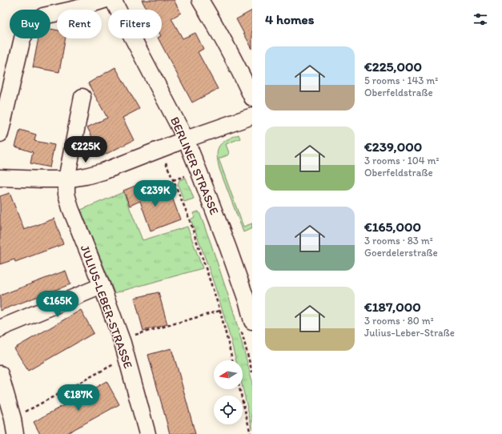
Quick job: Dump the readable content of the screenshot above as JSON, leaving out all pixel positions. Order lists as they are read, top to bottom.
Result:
{
  "streets": {
    "street": ["BERLINER STRASSE", "JULIUS-LEBER-STRASSE"]
  },
  "north": "left",
  "page": {
    "heading": "4 homes",
    "chip": ["Buy", "Rent", "Filters"],
    "list": [
      {
        "name": "€225,000",
        "note": "5 rooms · 143 m² · Oberfeldstraße"
      },
      {
        "name": "€239,000",
        "note": "3 rooms · 104 m² · Oberfeldstraße"
      },
      {
        "name": "€165,000",
        "note": "3 rooms · 83 m² · Goerdelerstraße"
      },
      {
        "name": "€187,000",
        "note": "3 rooms · 80 m² · Julius-Leber-Straße"
      }
    ],
    "price": [
      "€225K",
      "€239K",
      "€165K",
      "€187K"
    ]
  }
}
